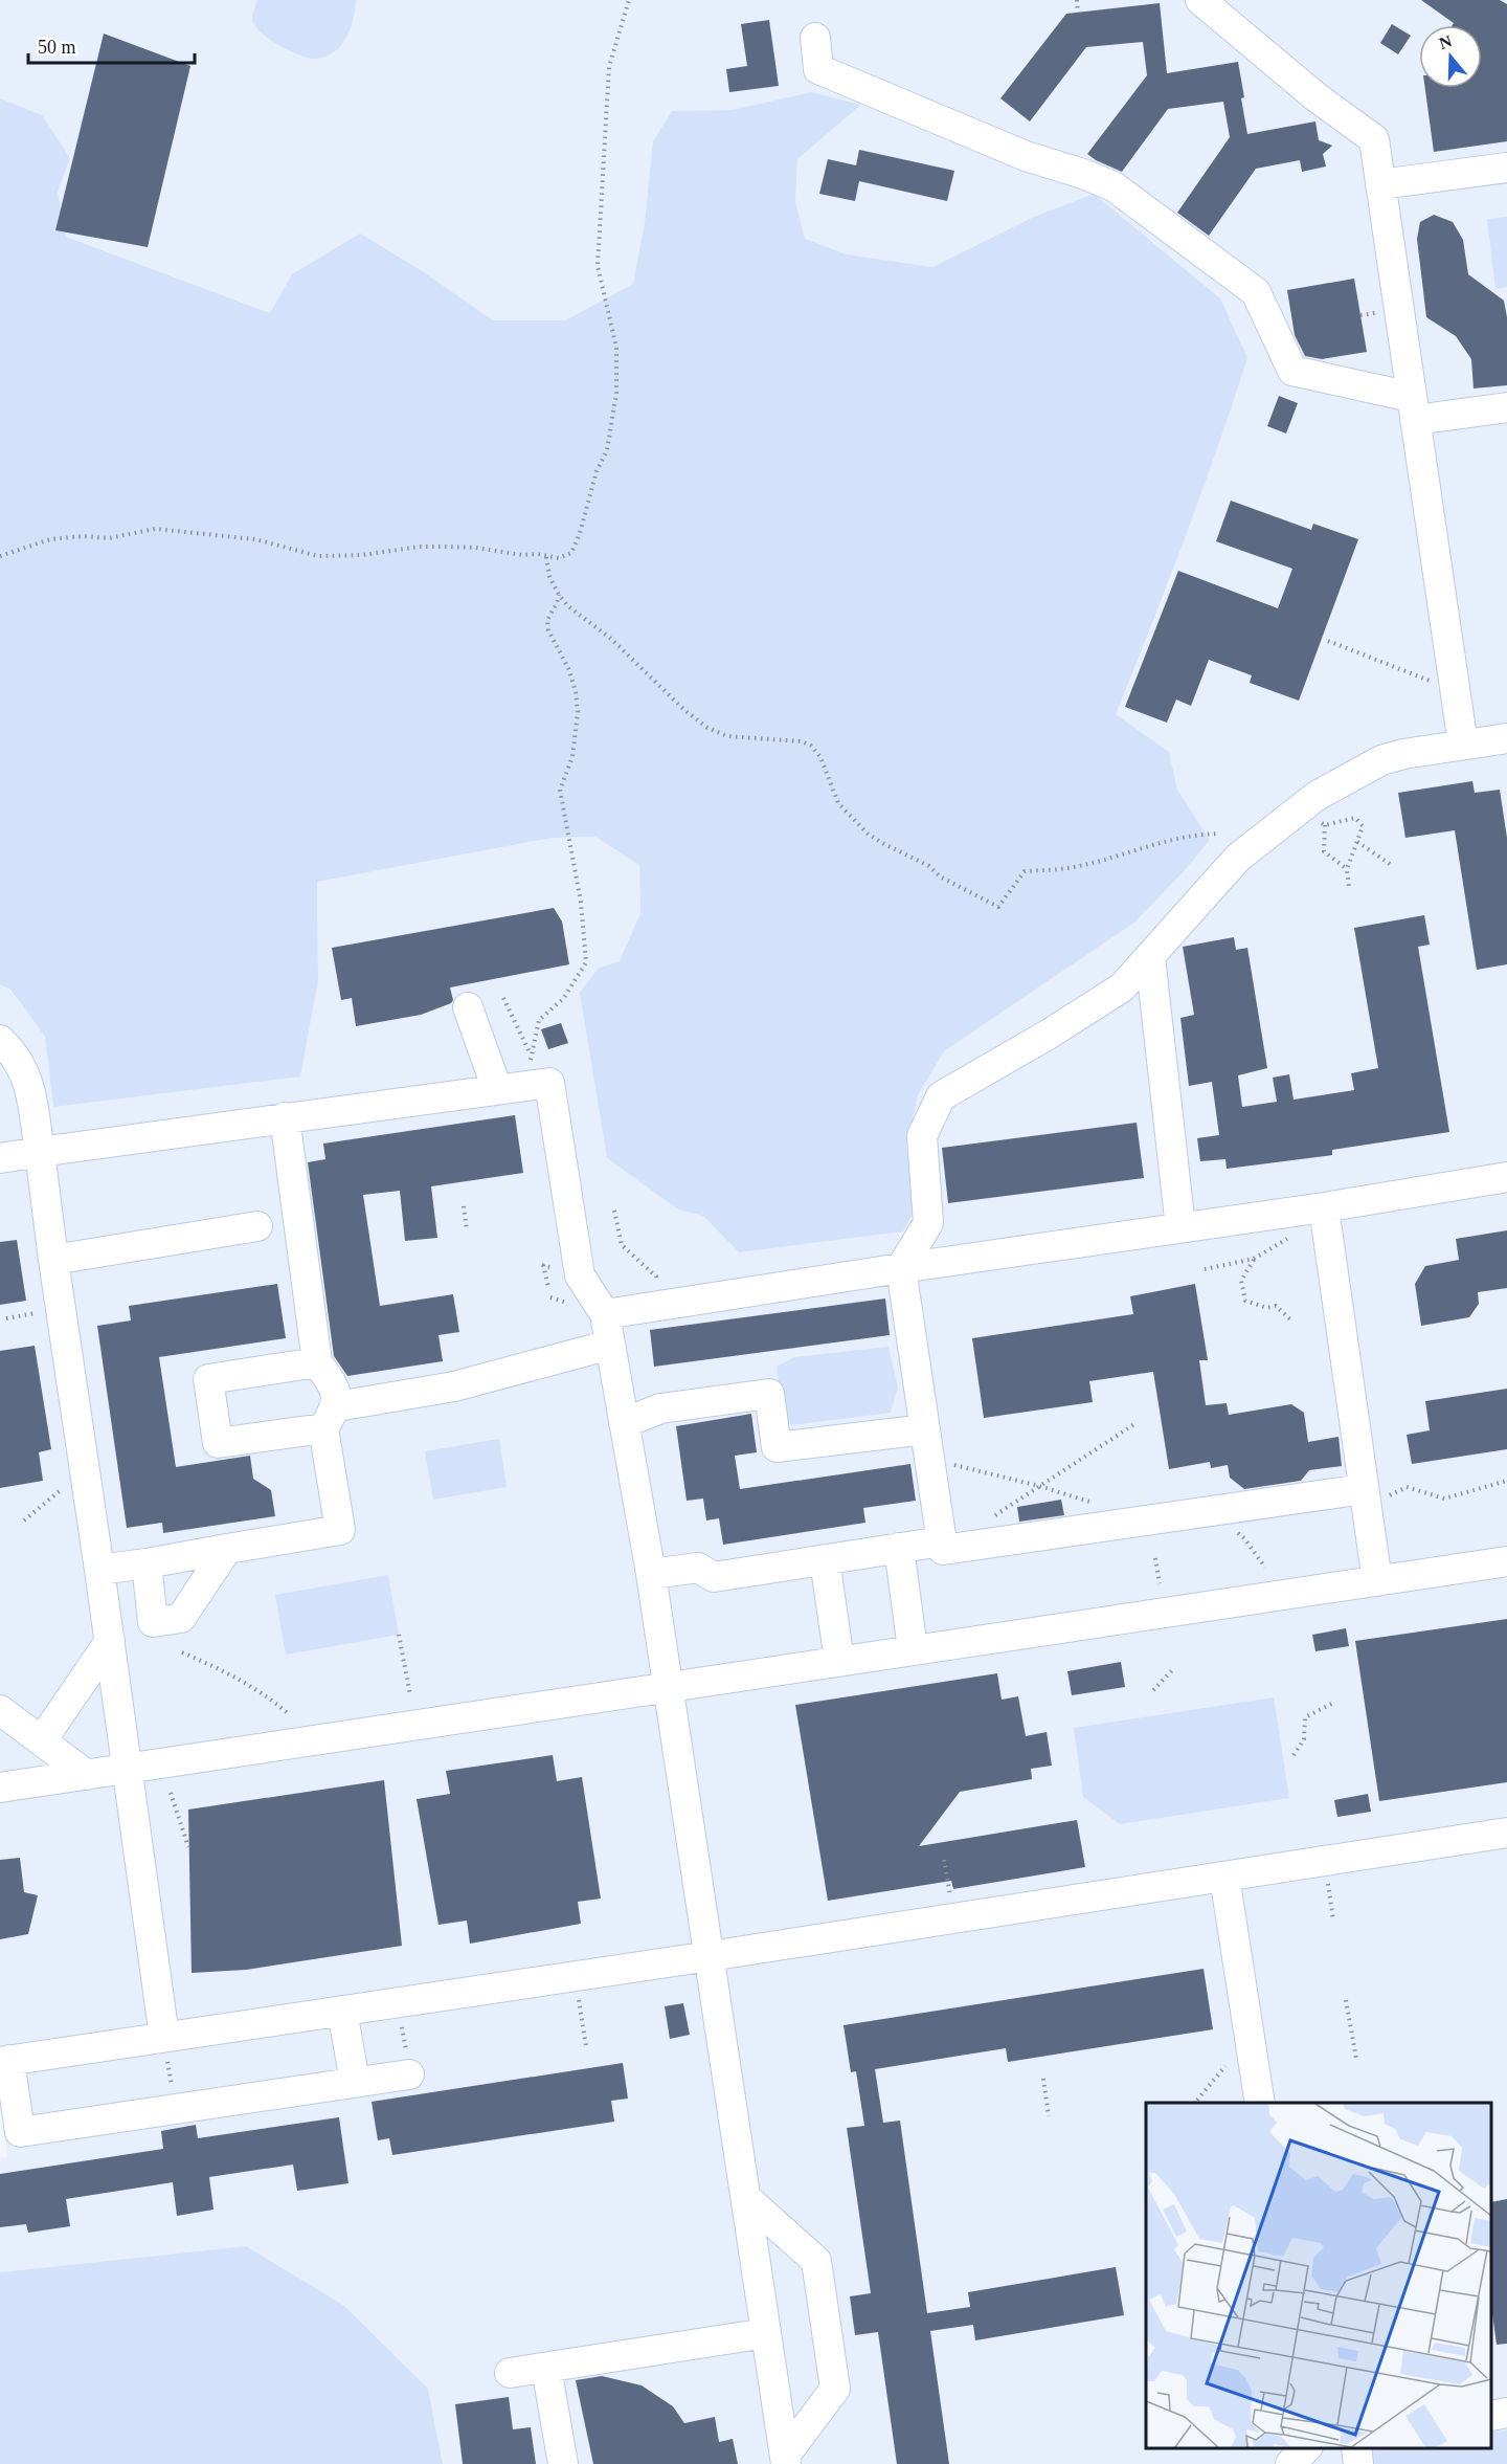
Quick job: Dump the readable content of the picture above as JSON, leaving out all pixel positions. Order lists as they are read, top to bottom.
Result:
{
  "scale_bar": "50 m",
  "north": "top"
}
